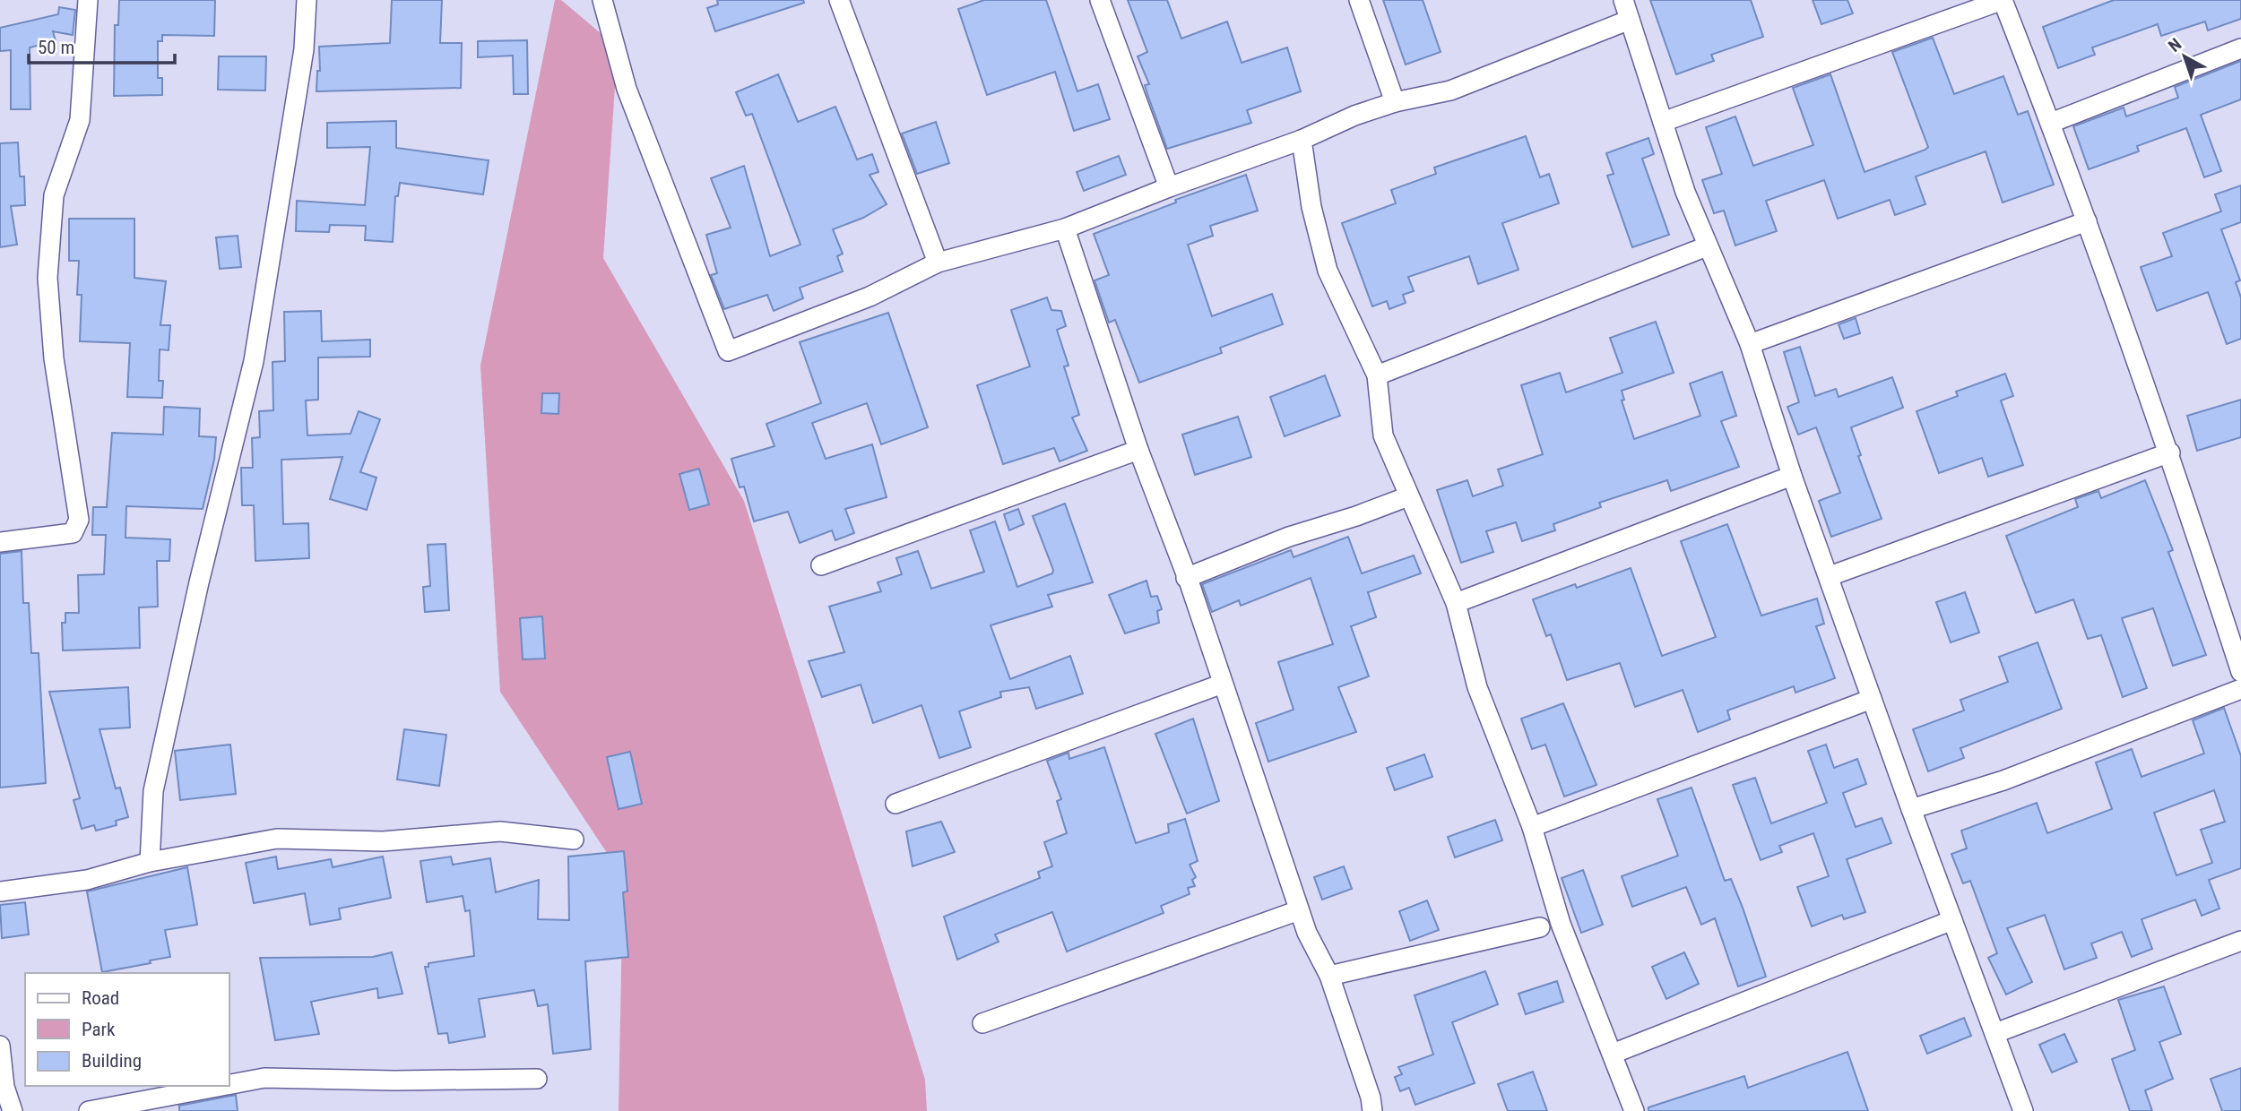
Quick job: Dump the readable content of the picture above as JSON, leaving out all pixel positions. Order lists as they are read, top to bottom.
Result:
{
  "legend": ["Road", "Park", "Building"],
  "scale_bar": "50 m",
  "north": "top left"
}
